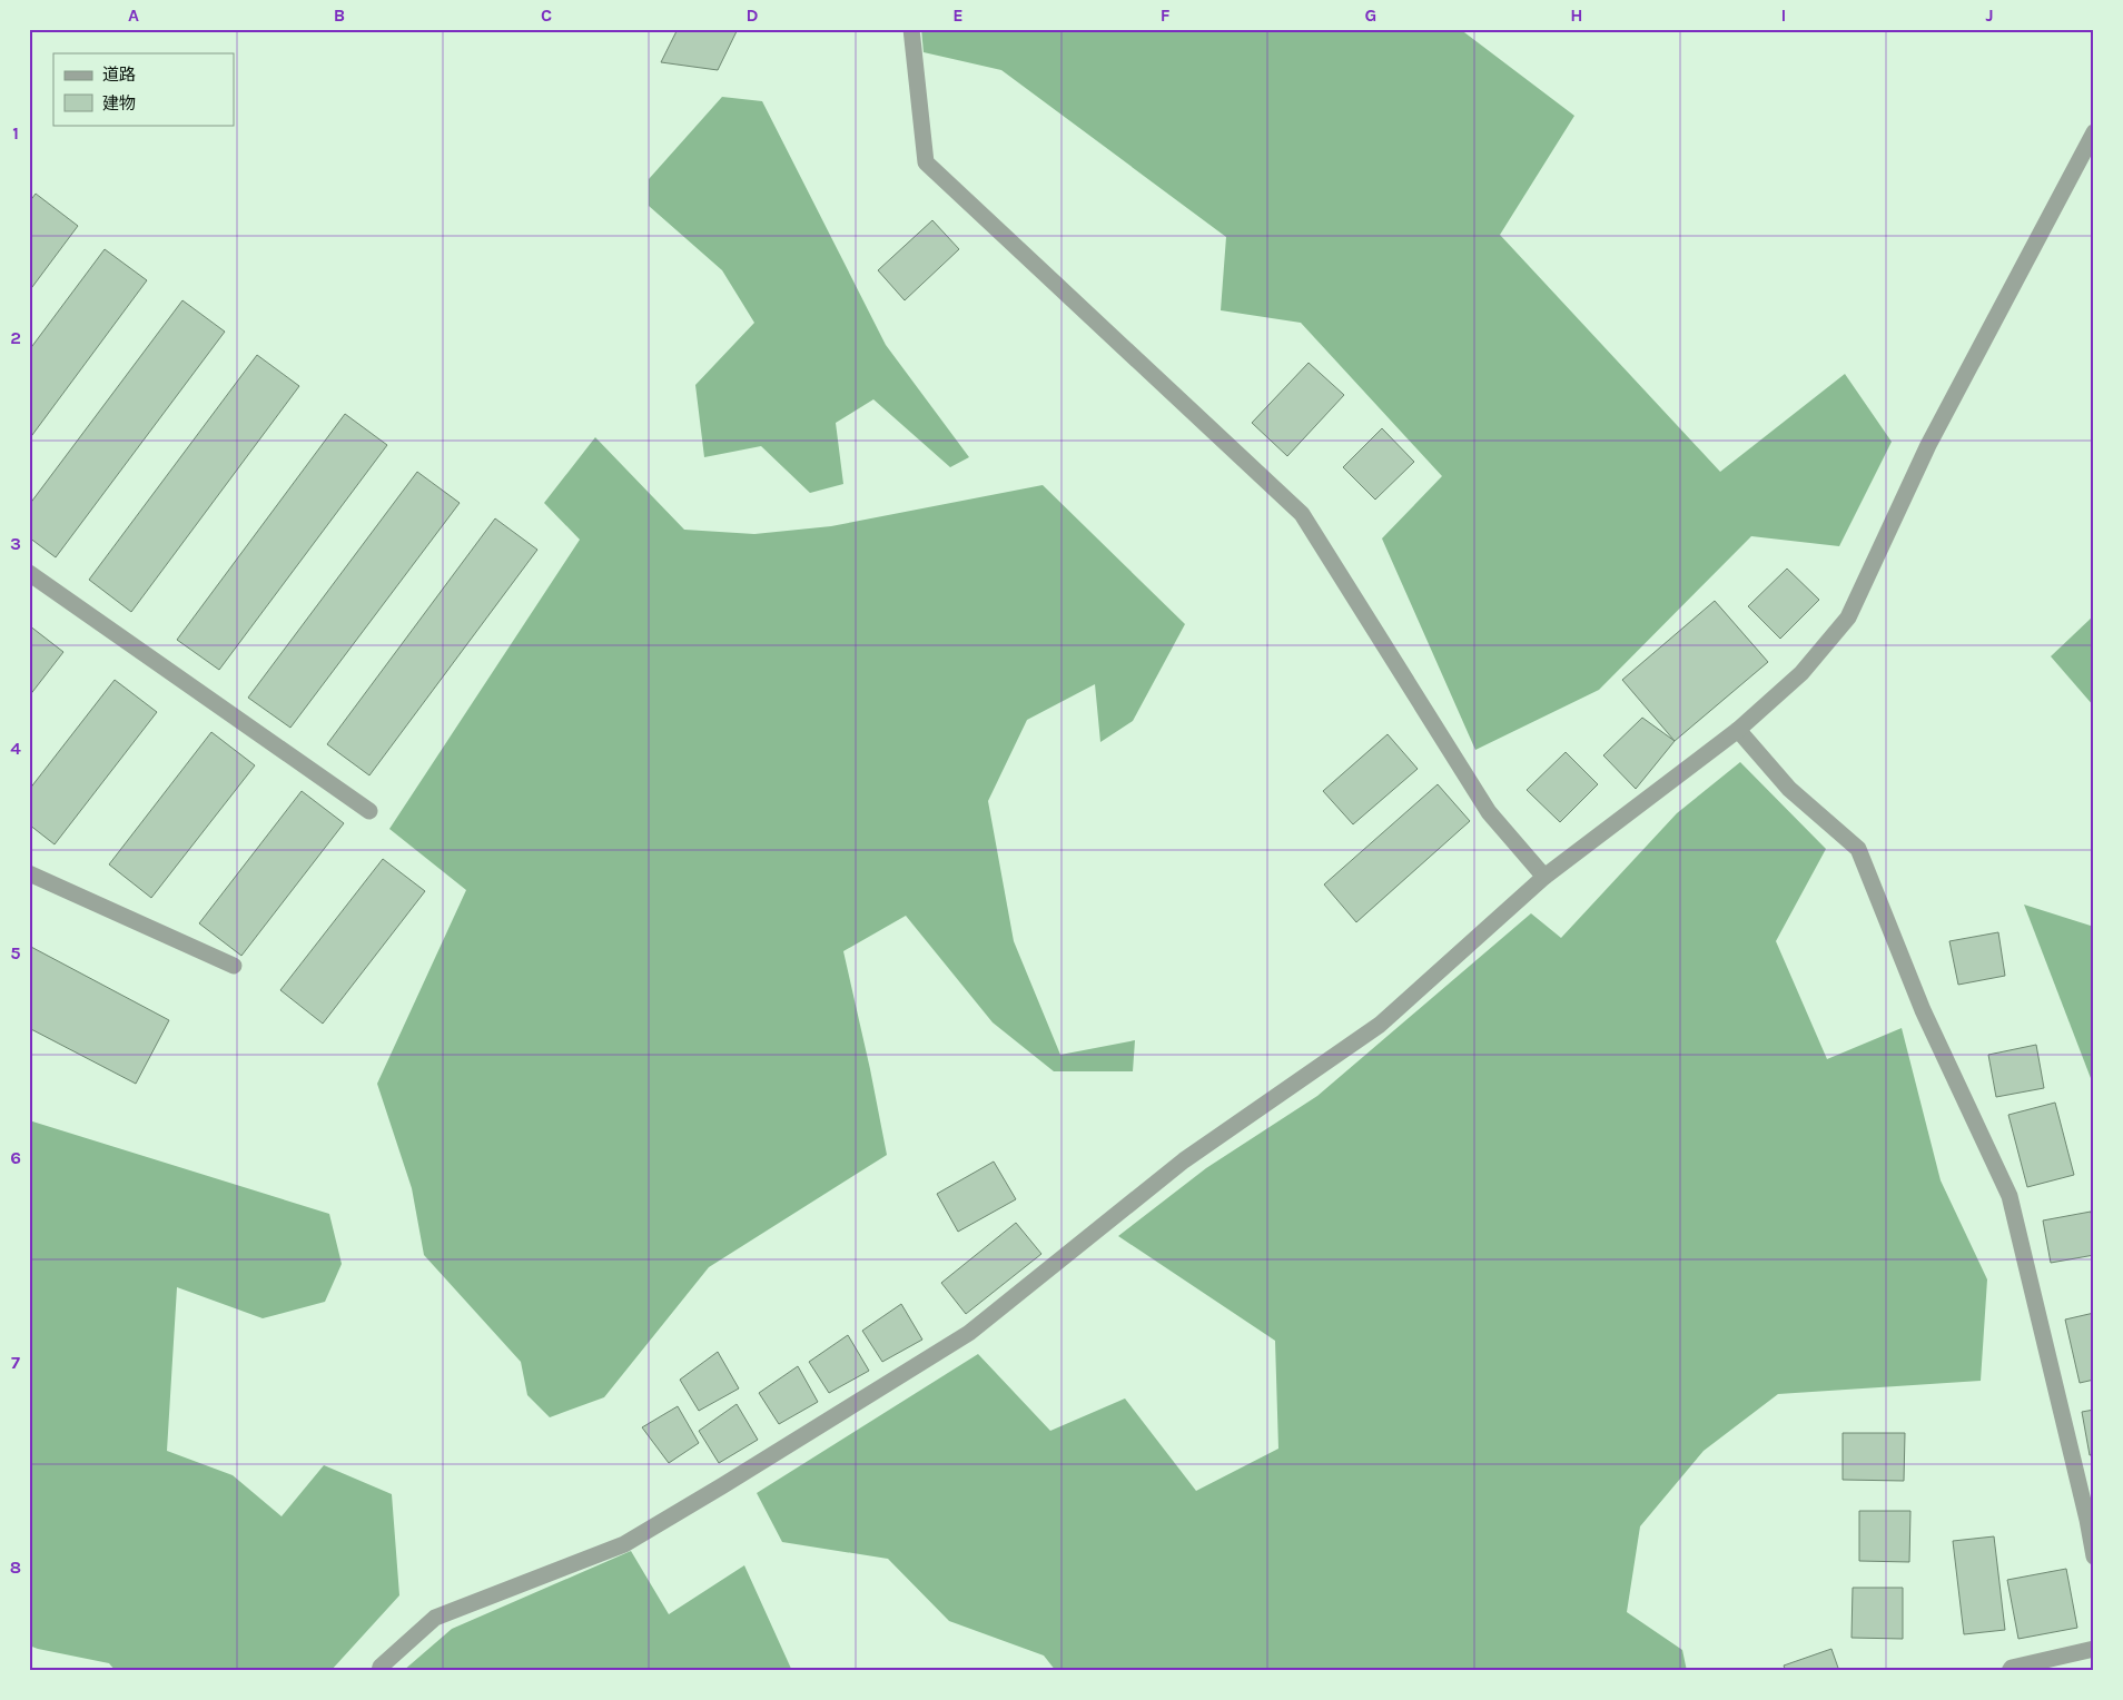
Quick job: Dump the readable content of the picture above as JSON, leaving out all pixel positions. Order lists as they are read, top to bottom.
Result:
{
  "legend": ["道路", "建物"],
  "grid": {
    "columns": [
      "A",
      "B",
      "C",
      "D",
      "E",
      "F",
      "G",
      "H",
      "I",
      "J"
    ],
    "rows": [
      "1",
      "2",
      "3",
      "4",
      "5",
      "6",
      "7",
      "8"
    ]
  }
}
